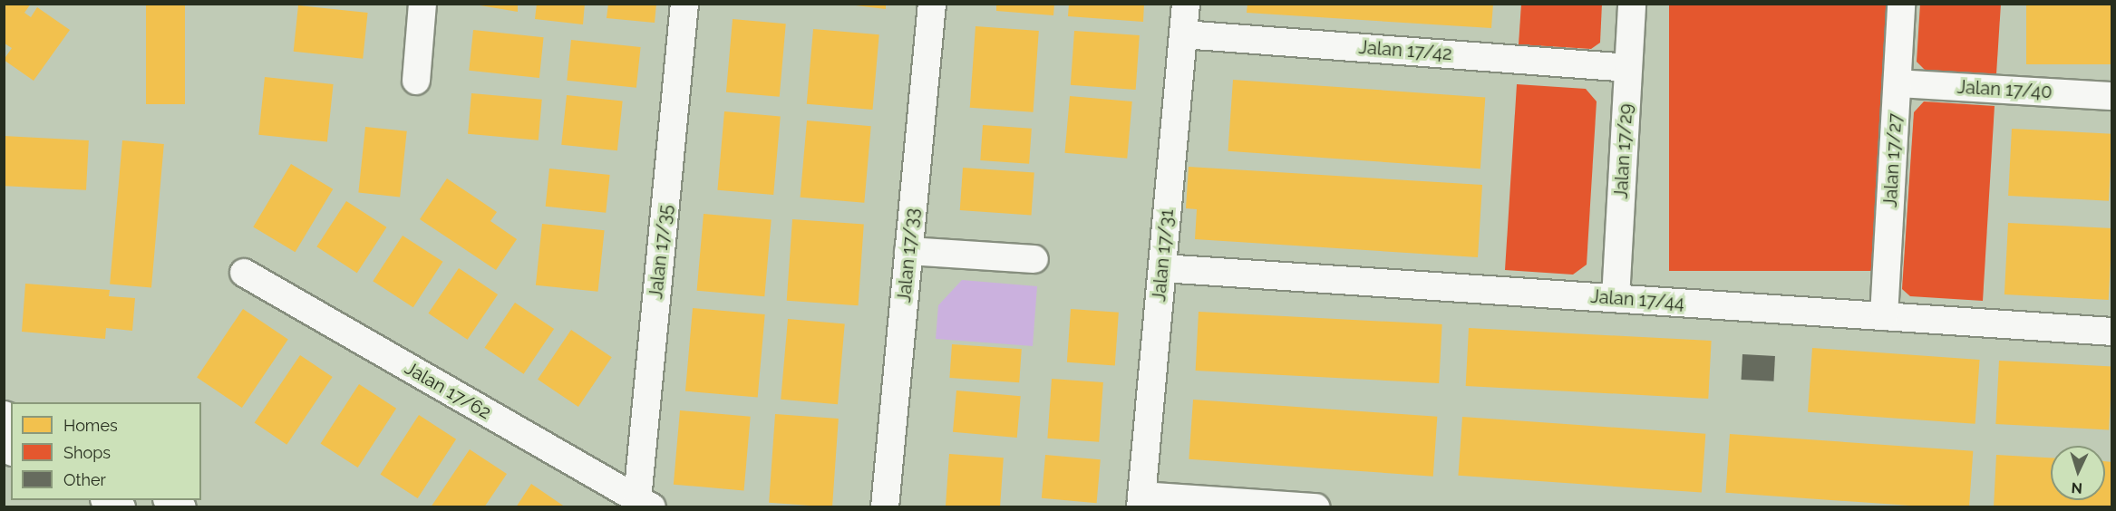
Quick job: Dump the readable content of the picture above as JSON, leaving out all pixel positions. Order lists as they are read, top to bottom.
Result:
{
  "streets": {
    "street": [
      "Jalan 17/42",
      "Jalan 17/40",
      "Jalan 17/29",
      "Jalan 17/27",
      "Jalan 17/35",
      "Jalan 17/33",
      "Jalan 17/31",
      "Jalan 17/44",
      "Jalan 17/62"
    ]
  },
  "crossings": [
    ["Jalan 17/42", "Jalan 17/29"],
    ["Jalan 17/42", "Jalan 17/31"],
    ["Jalan 17/40", "Jalan 17/27"],
    ["Jalan 17/29", "Jalan 17/44"],
    ["Jalan 17/27", "Jalan 17/44"],
    ["Jalan 17/35", "Jalan 17/62"],
    ["Jalan 17/31", "Jalan 17/44"]
  ],
  "legend": ["Homes", "Shops", "Other"],
  "north": "bottom"
}
